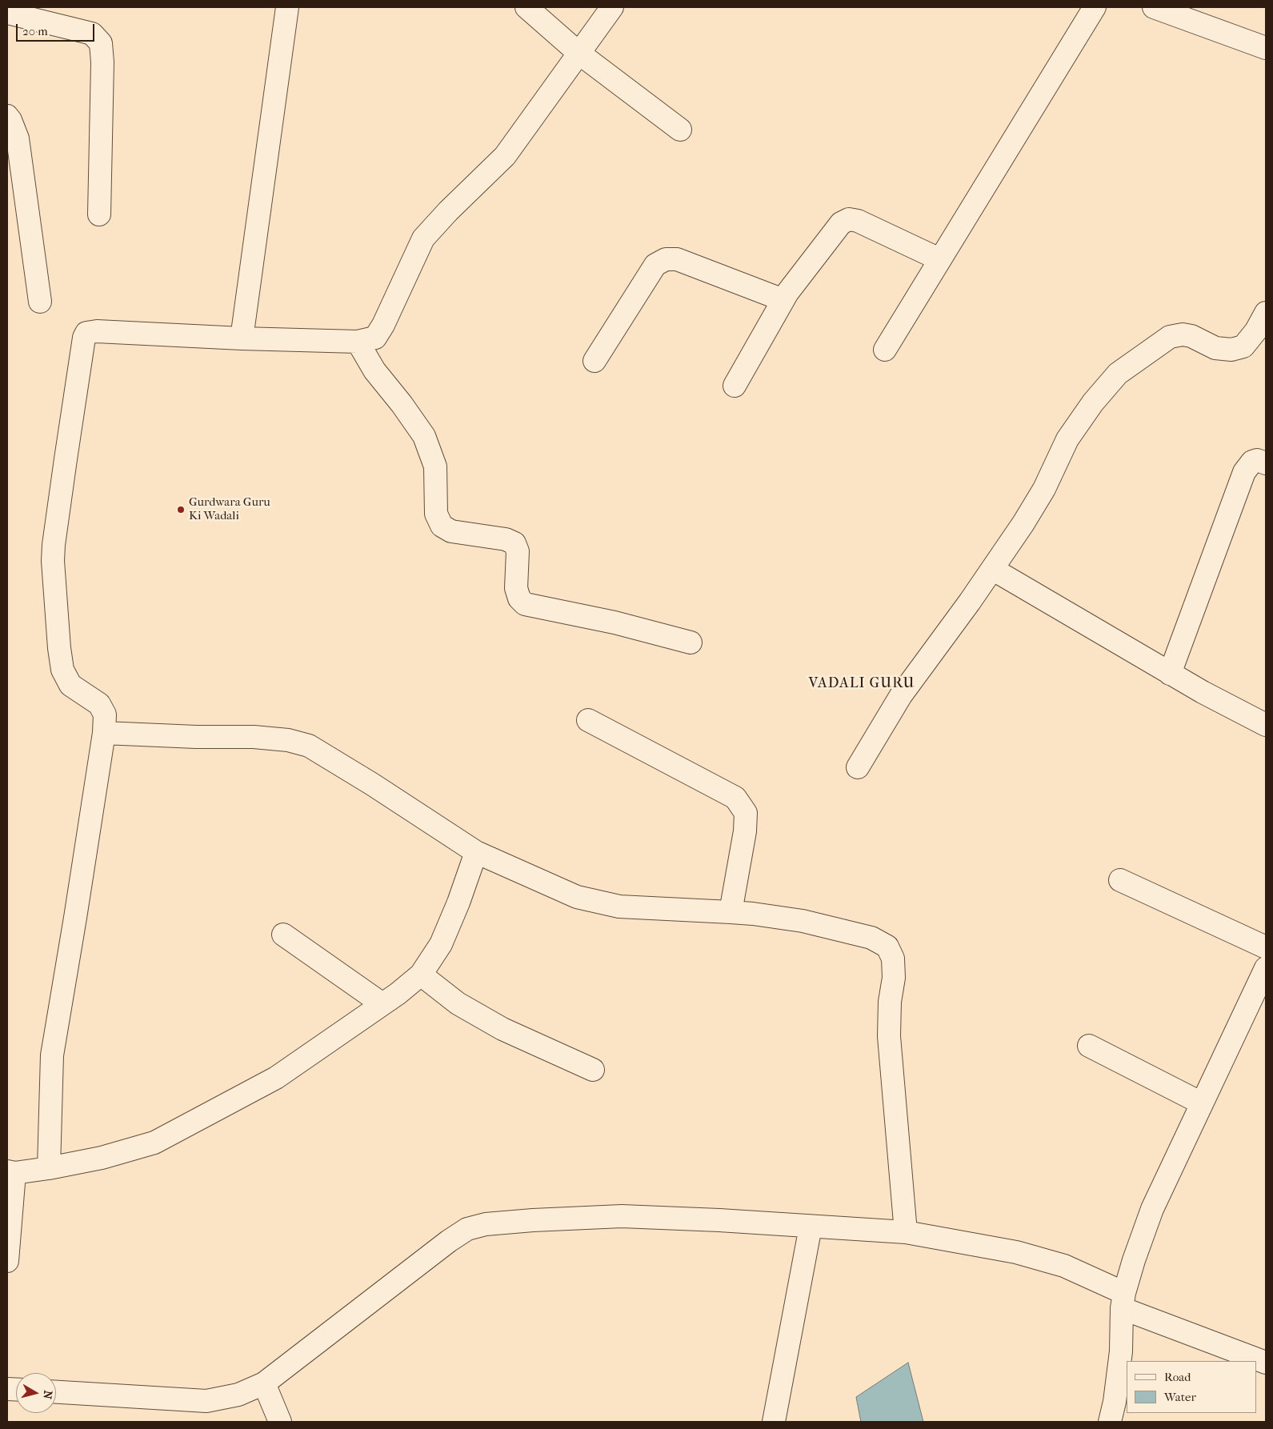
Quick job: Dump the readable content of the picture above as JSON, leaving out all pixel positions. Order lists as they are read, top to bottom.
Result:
{
  "districts": ["VADALI GURU"],
  "places": ["Gurdwara Guru Ki Wadali"],
  "legend": ["Road", "Water"],
  "scale_bar": "20 m",
  "north": "right"
}
